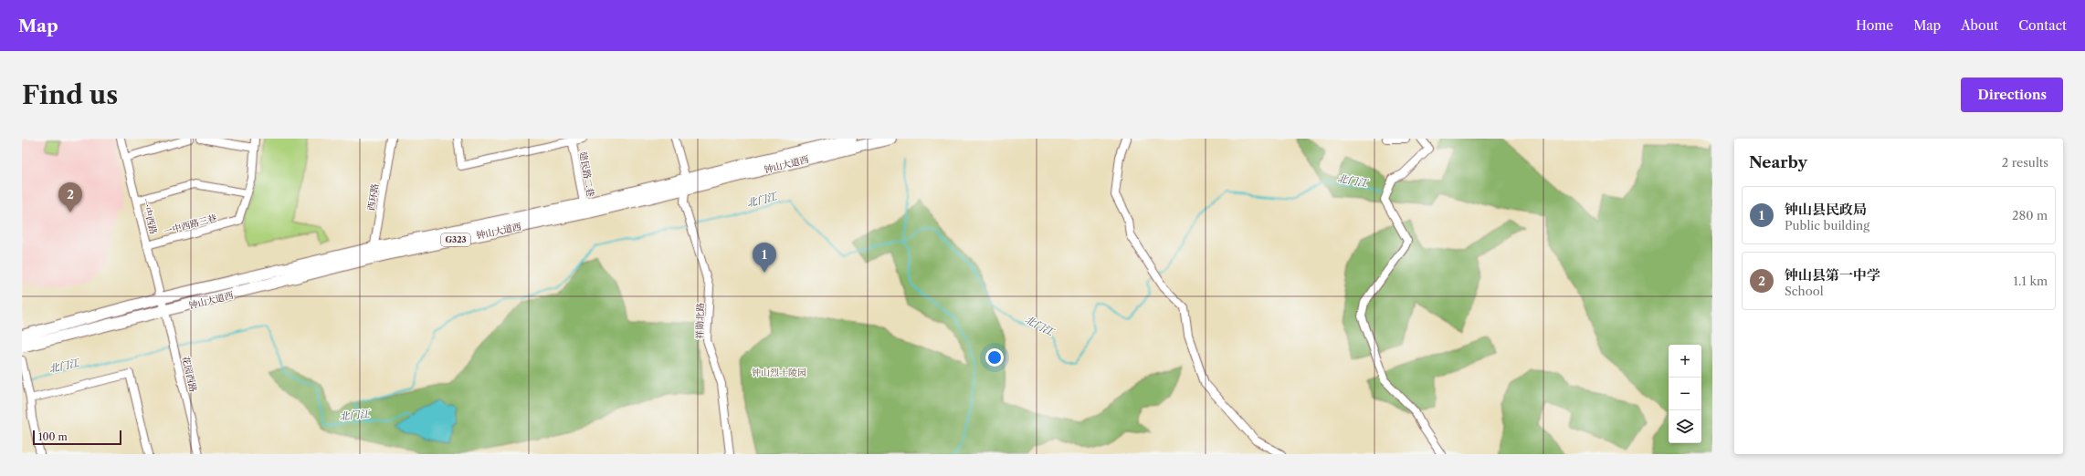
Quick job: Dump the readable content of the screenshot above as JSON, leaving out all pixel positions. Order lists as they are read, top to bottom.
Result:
{
  "streets": {
    "highway": ["钟山大道西", "G323"],
    "street": [
      "建民路二巷",
      "西环路",
      "一中西路",
      "一中西路三巷",
      "祥勋北路",
      "花园西路"
    ]
  },
  "crossings": [
    ["钟山大道西", "建民路二巷"],
    ["钟山大道西", "西环路"],
    ["钟山大道西", "一中西路"],
    ["钟山大道西", "祥勋北路"],
    ["钟山大道西", "花园西路"],
    ["一中西路", "一中西路三巷"],
    ["一中西路", "花园西路"]
  ],
  "water": ["北门江"],
  "parks": ["钟山烈士陵园"],
  "scale_bar": "100 m",
  "page": {
    "header": "Map",
    "nav": [
      "Home",
      "Map",
      "About",
      "Contact"
    ],
    "buttons": "Directions",
    "title": "Find us",
    "heading": ["Nearby", "2 results"],
    "pins": ["2", "1"],
    "list": [
      {
        "mark": "1",
        "name": "钟山县民政局",
        "note": "Public building",
        "value": "280 m"
      },
      {
        "mark": "2",
        "name": "钟山县第一中学",
        "note": "School",
        "value": "1.1 km"
      }
    ],
    "map_buttons": ["+", "−"],
    "scale": "100 m"
  }
}
